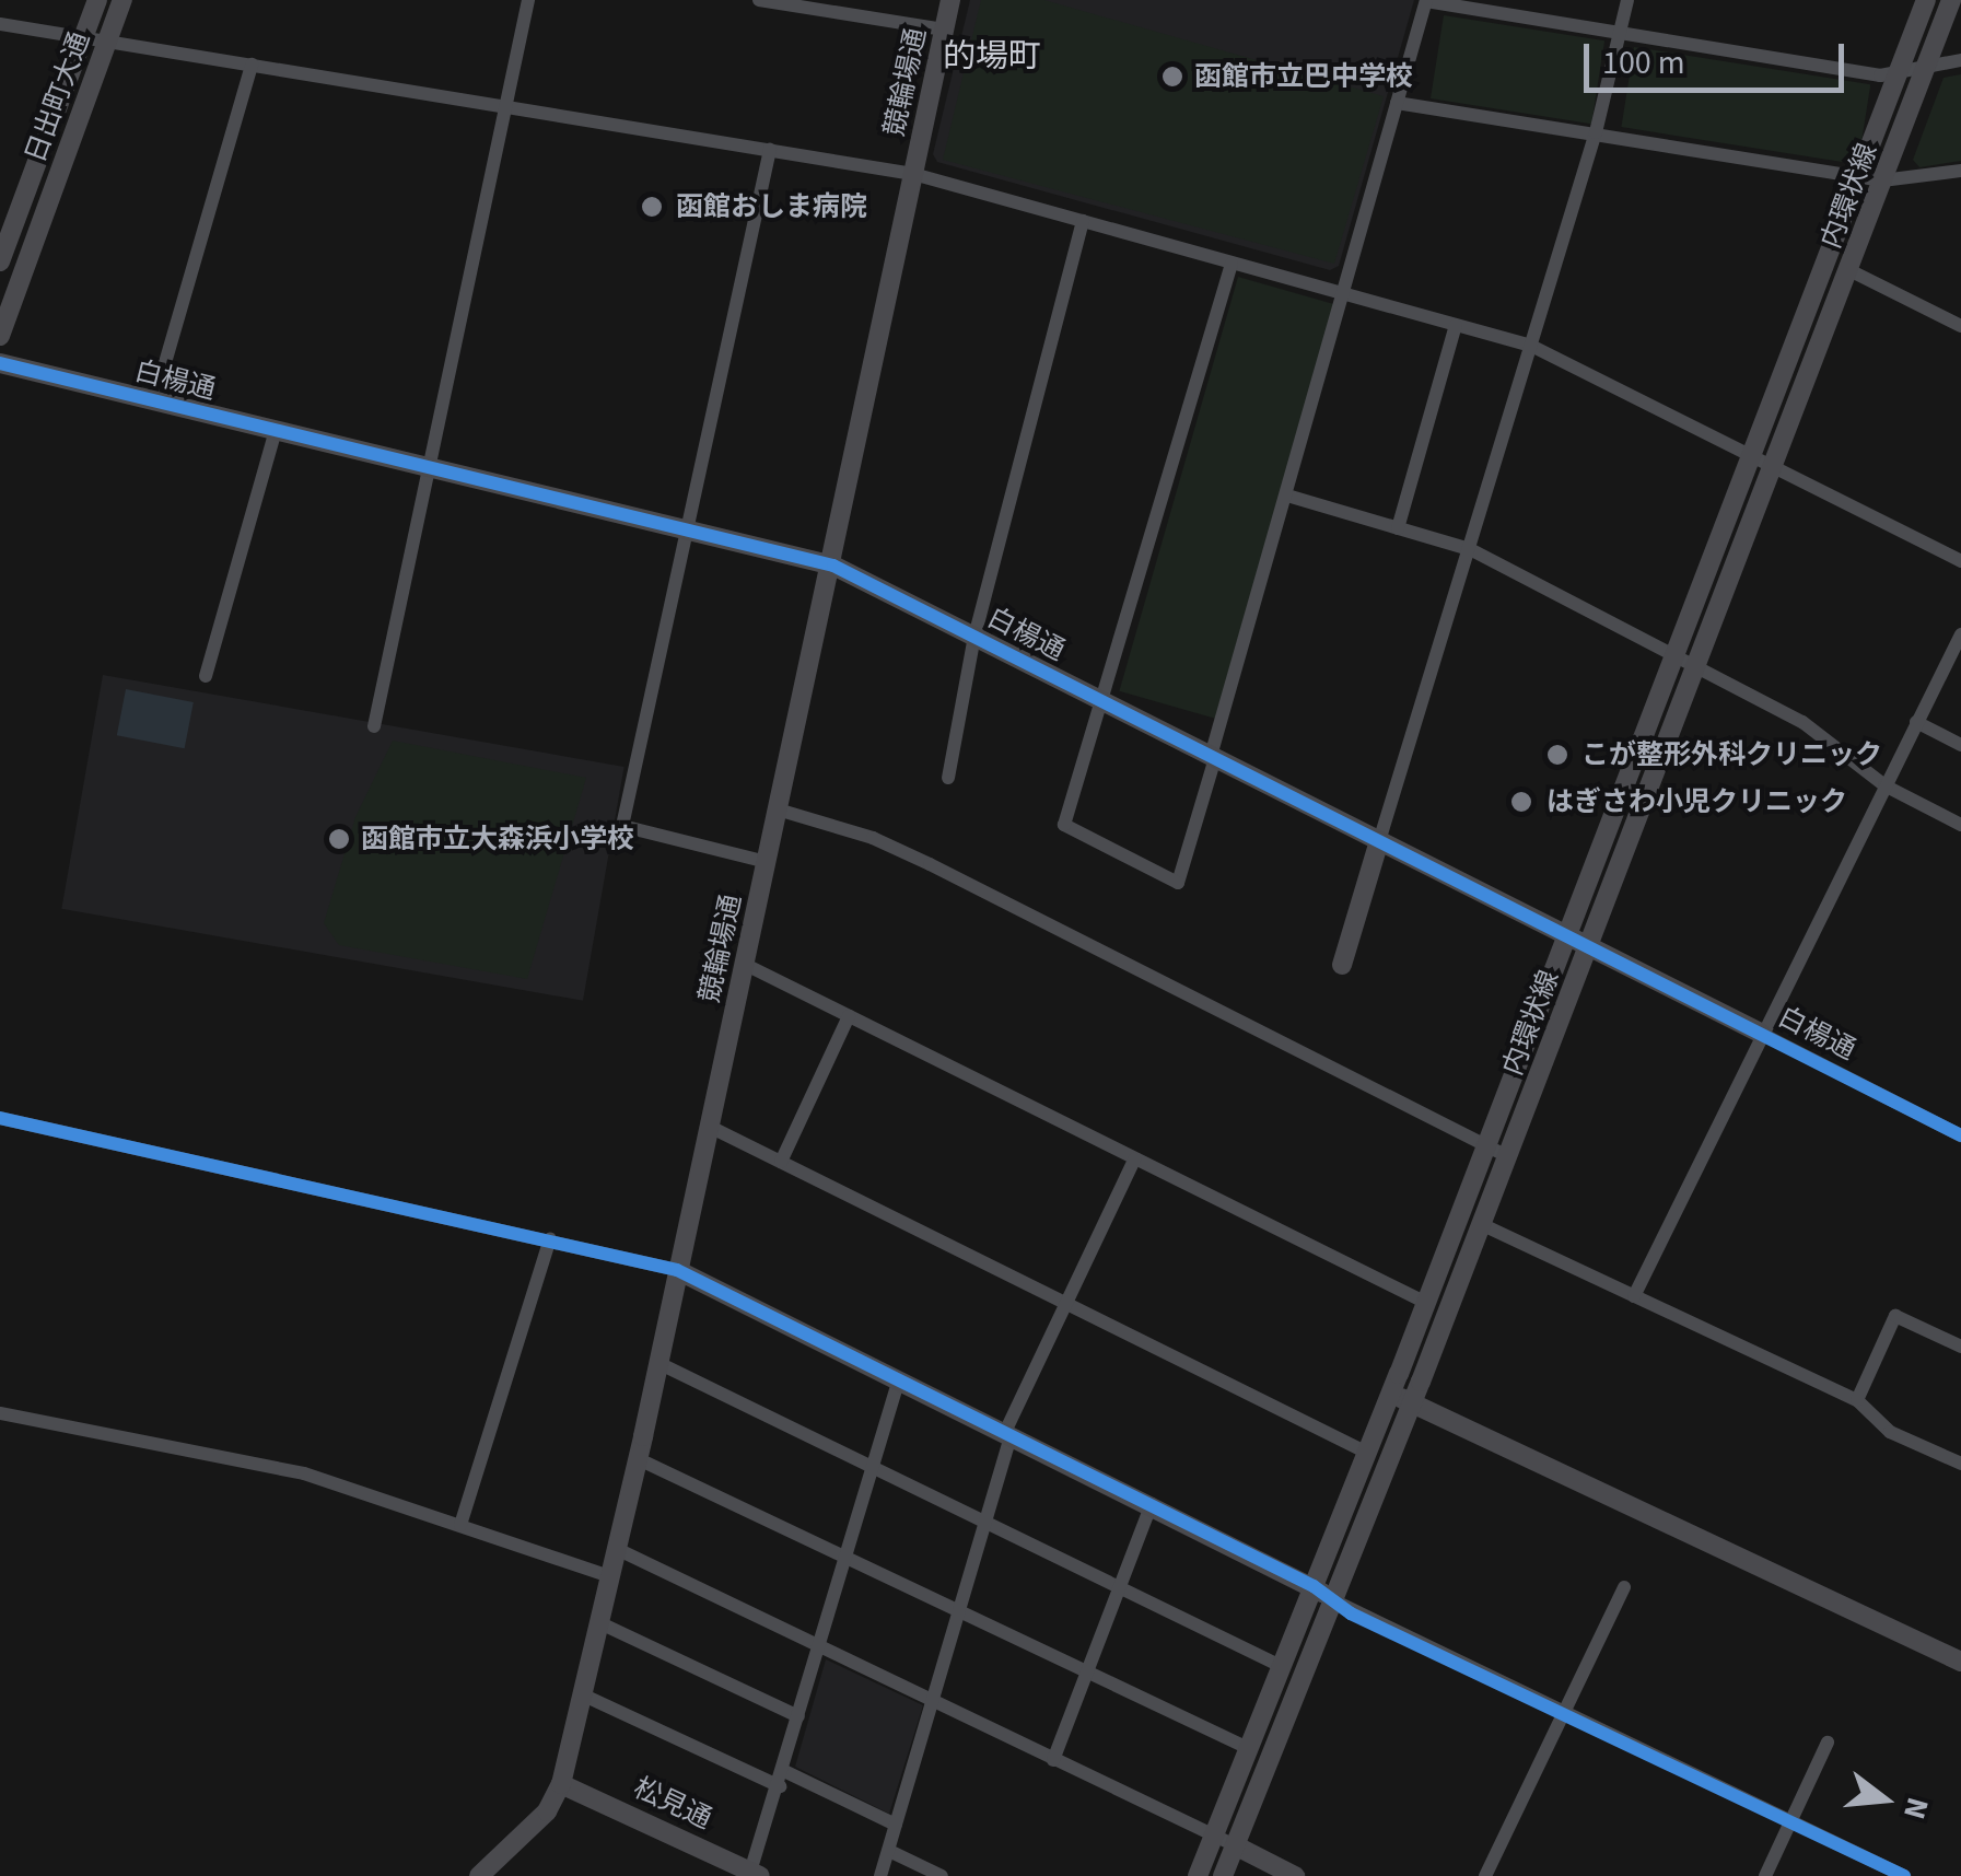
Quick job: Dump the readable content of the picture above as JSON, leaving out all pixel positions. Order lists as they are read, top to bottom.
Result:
{
  "streets": {
    "street": [
      "競輪場通",
      "日出町大通",
      "内環状線",
      "白楊通",
      "松見通"
    ]
  },
  "crossings": [
    ["競輪場通", "白楊通"],
    ["競輪場通", "松見通"],
    ["内環状線", "白楊通"]
  ],
  "districts": ["的場町"],
  "places": [
    "函館市立巴中学校",
    "函館おしま病院",
    "こが整形外科クリニック",
    "はぎさわ小児クリニック",
    "函館市立大森浜小学校"
  ],
  "scale_bar": "100 m",
  "north": "right"
}
